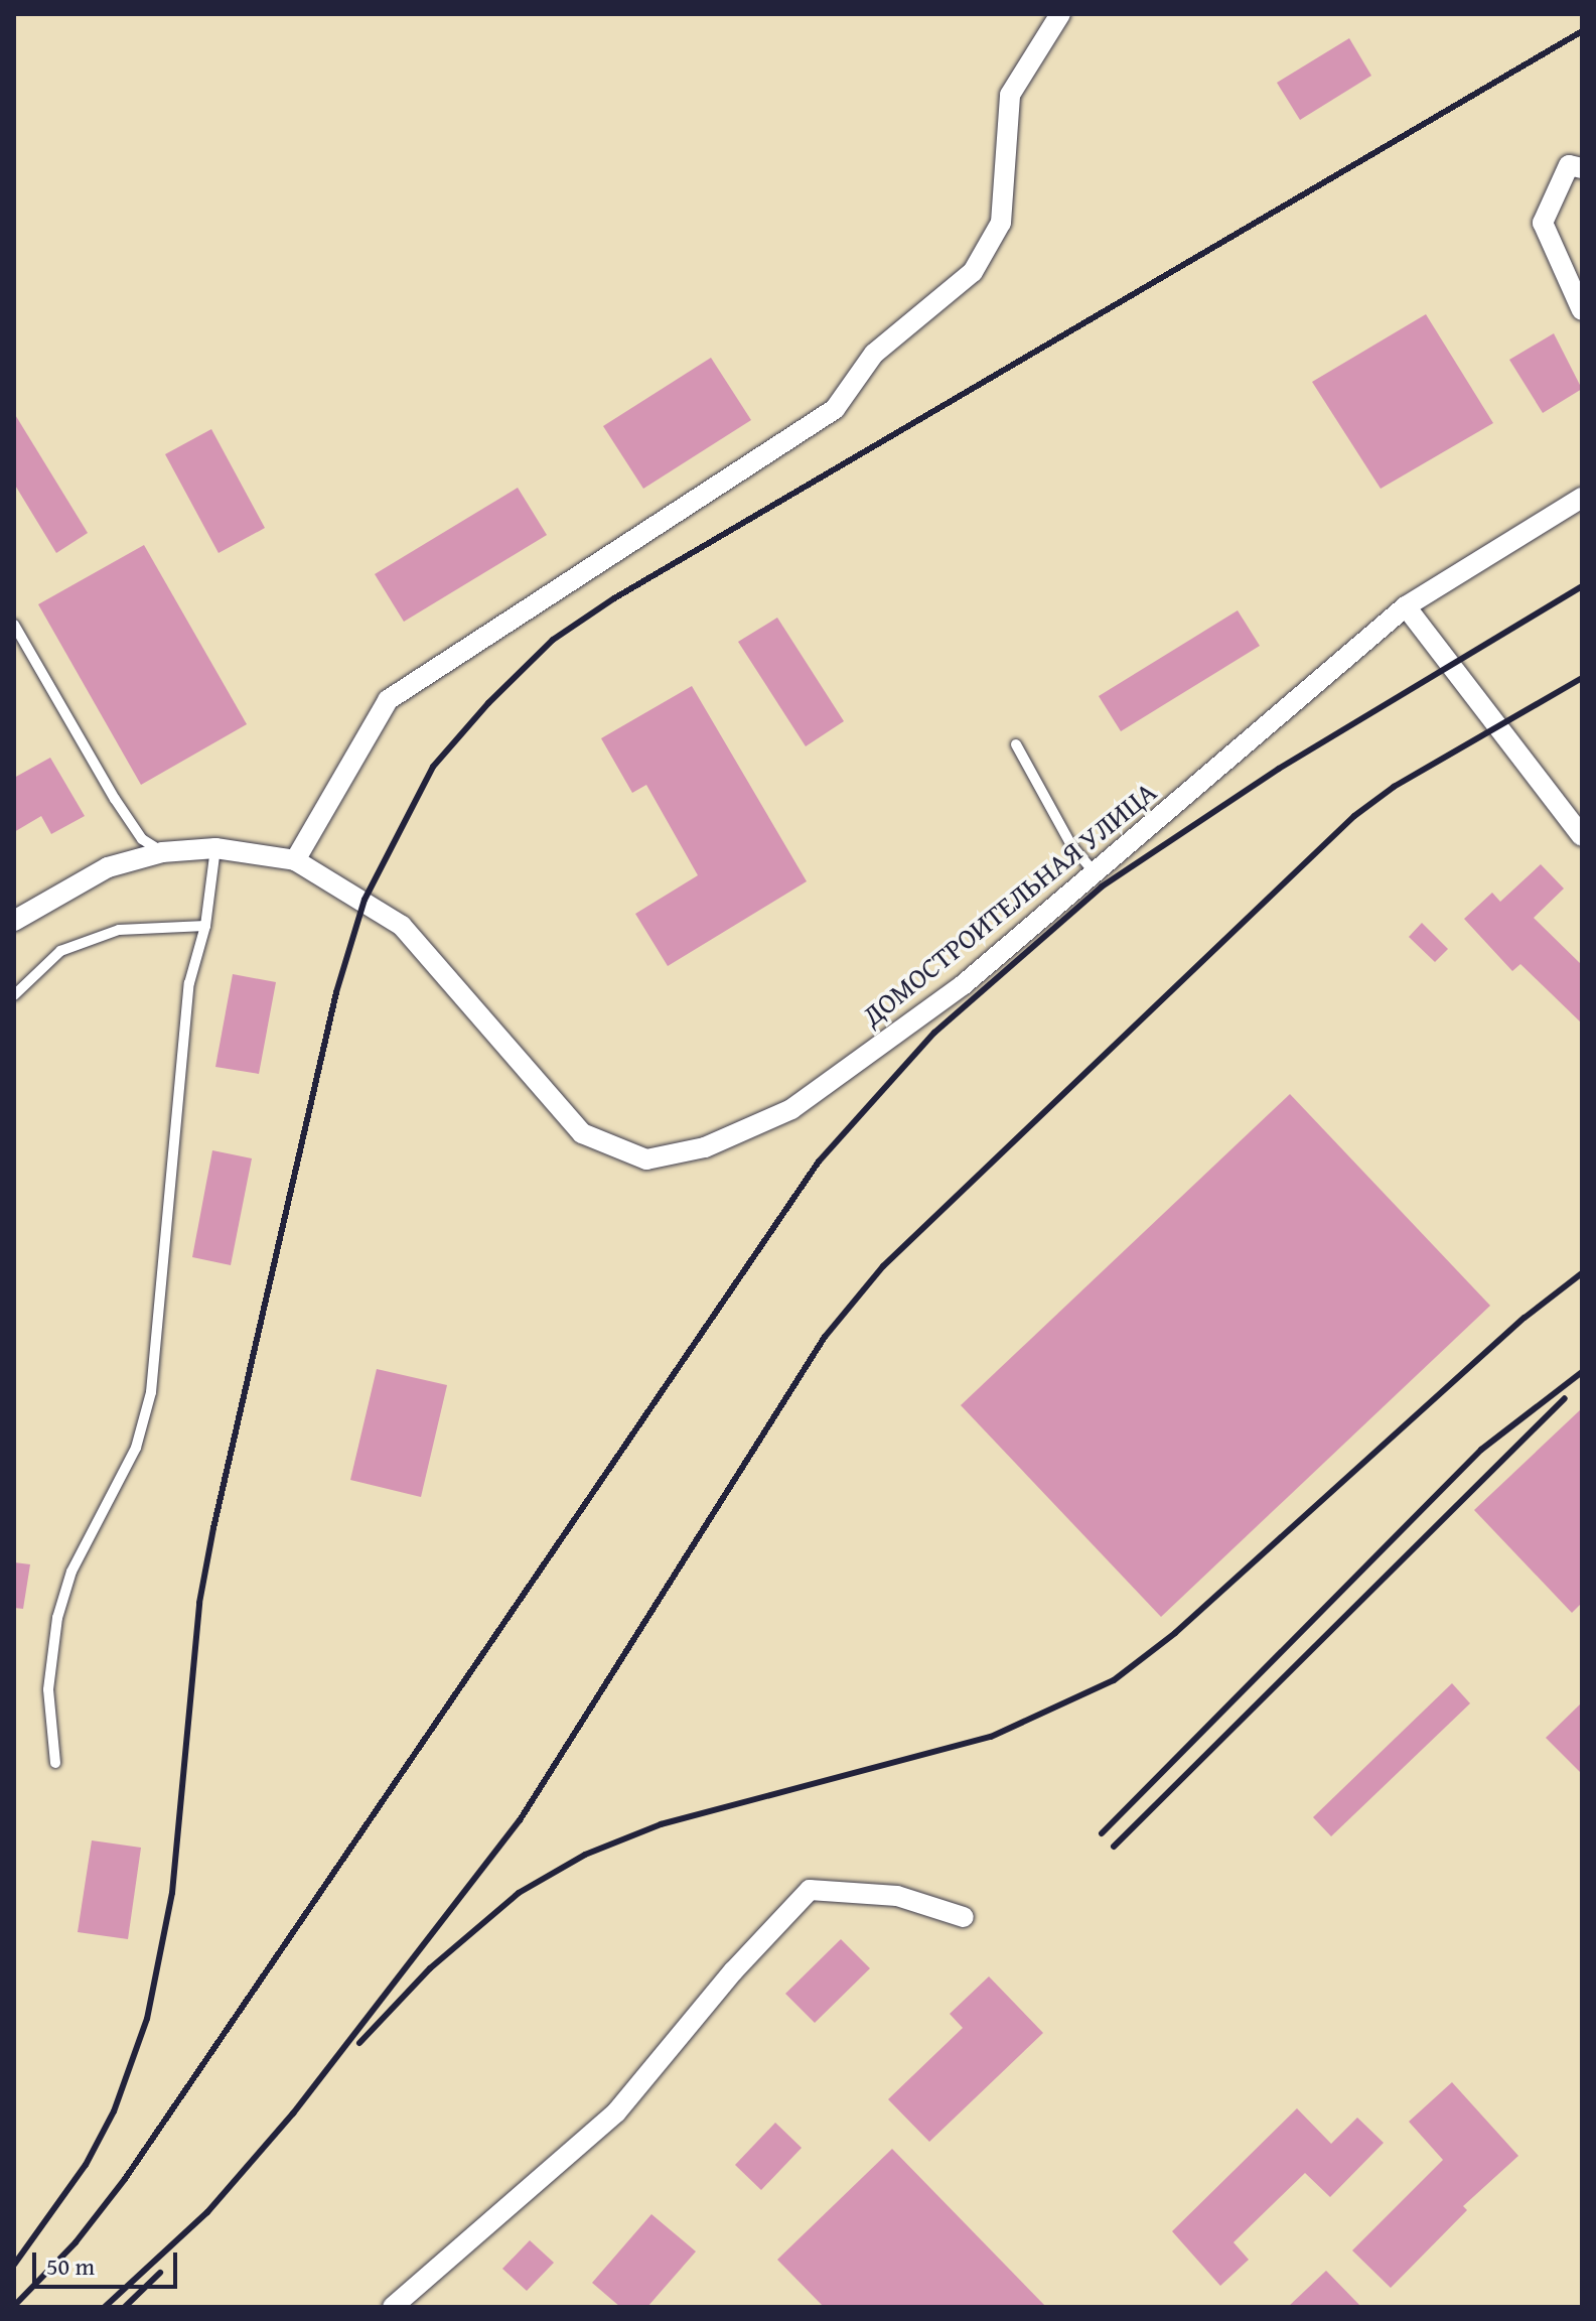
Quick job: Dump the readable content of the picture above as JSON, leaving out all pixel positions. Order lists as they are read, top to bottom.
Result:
{
  "streets": {
    "street": ["ДОМОСТРОИТЕЛЬНАЯ УЛИЦА"]
  },
  "scale_bar": "50 m"
}
